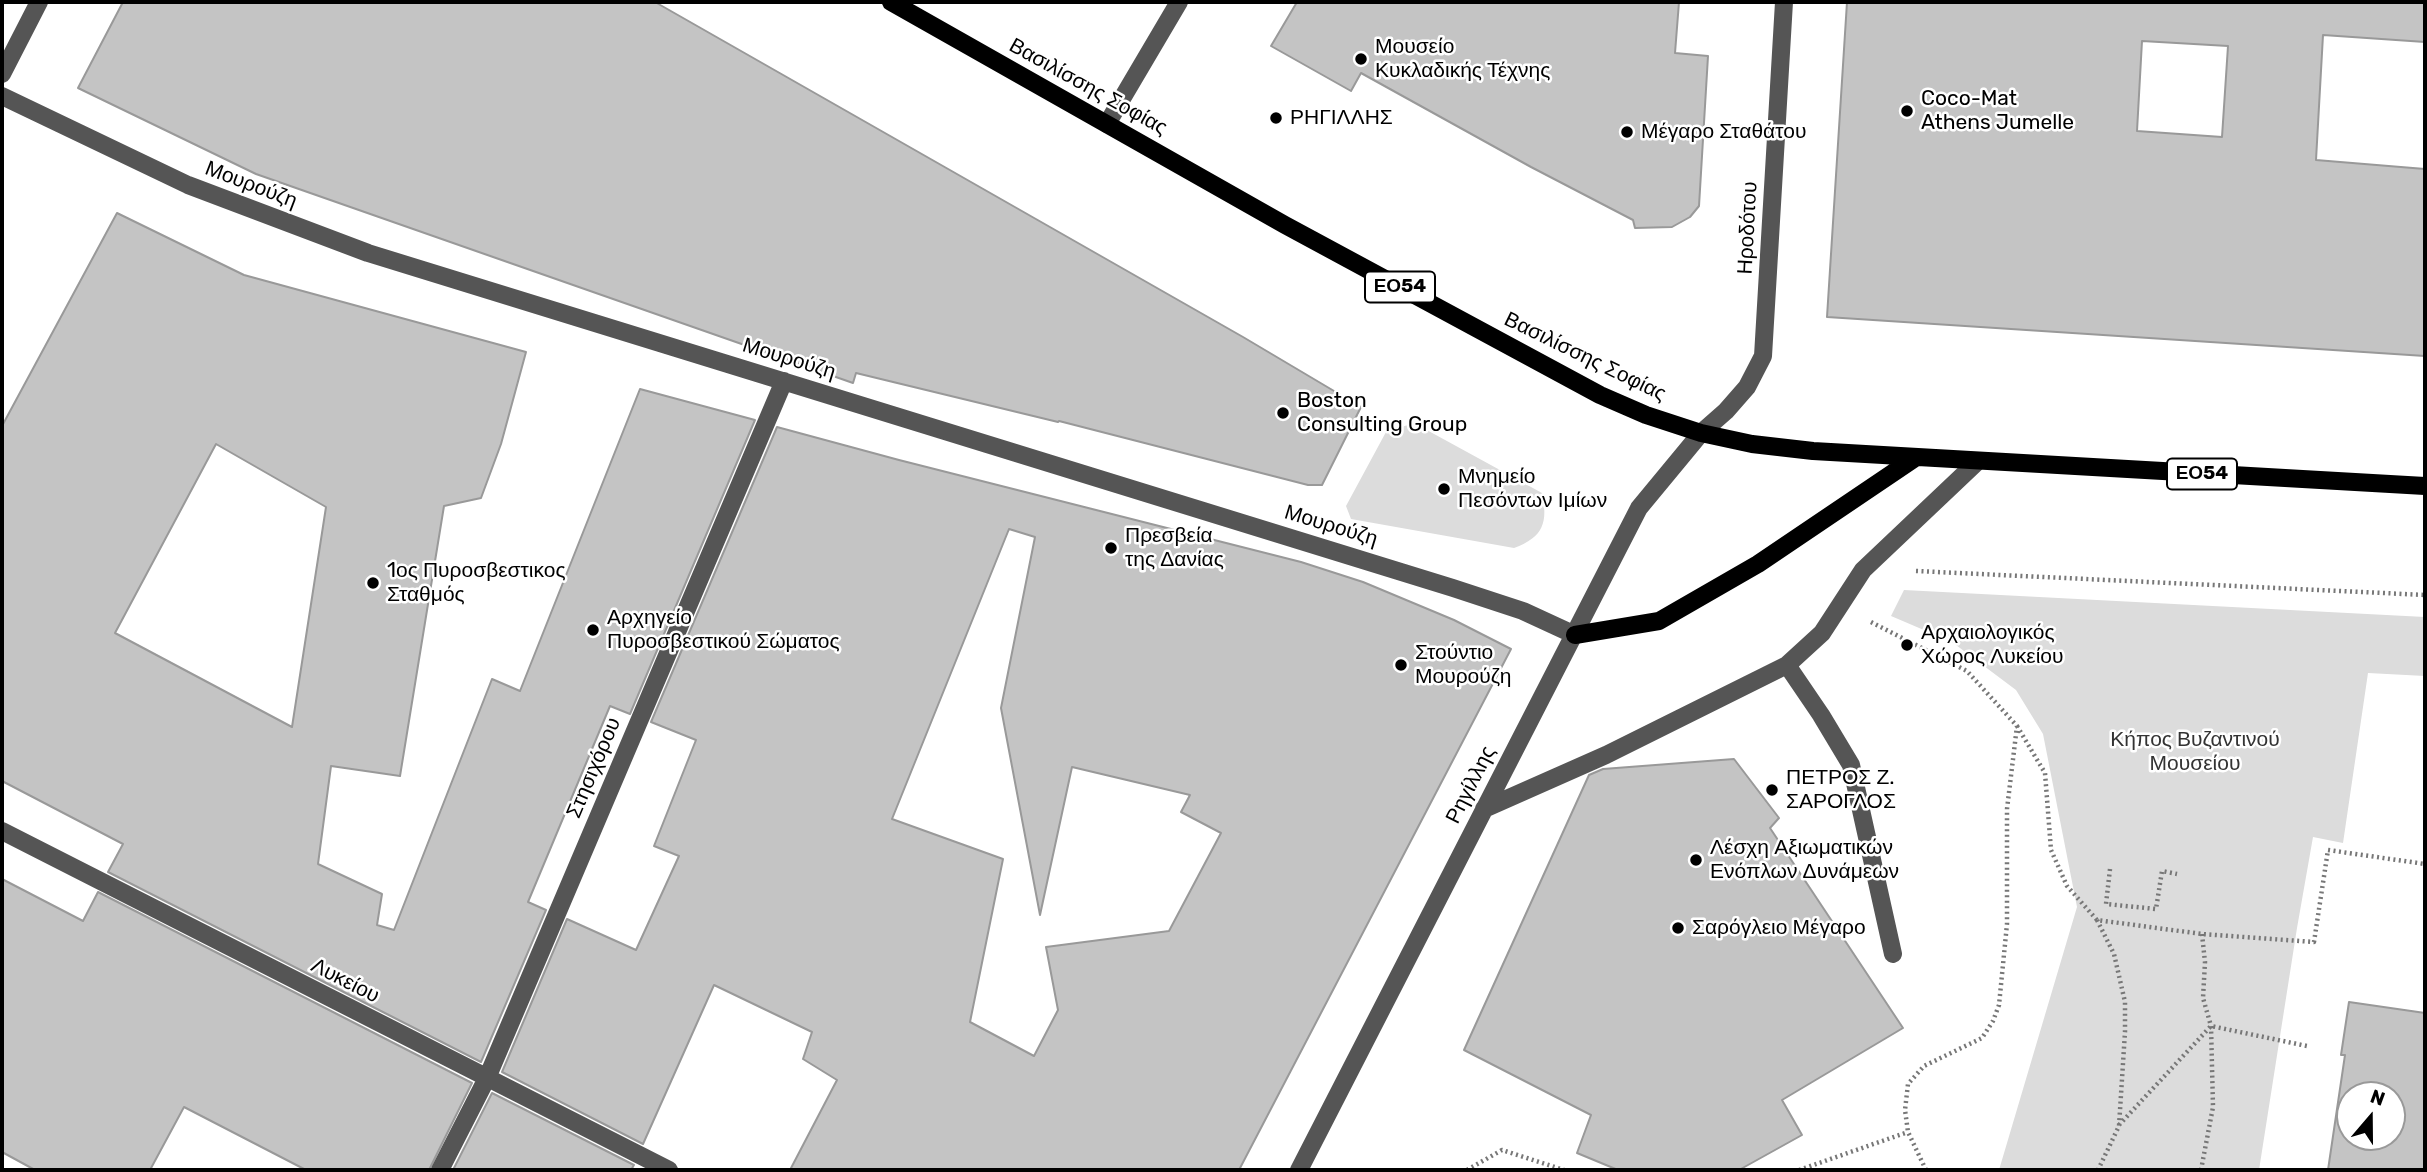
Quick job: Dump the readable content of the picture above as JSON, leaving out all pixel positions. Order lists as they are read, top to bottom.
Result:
{
  "streets": {
    "main road": ["Βασιλίσσης Σοφίας", "ΕΟ54"],
    "street": [
      "Μουρούζη",
      "Ηροδότου",
      "Στησιχόρου",
      "Ρηγίλλης",
      "Λυκείου"
    ]
  },
  "crossings": [
    ["Βασιλίσσης Σοφίας", "Ηροδότου"],
    ["Βασιλίσσης Σοφίας", "Ρηγίλλης"],
    ["Μουρούζη", "Στησιχόρου"],
    ["Μουρούζη", "Ρηγίλλης"],
    ["Ηροδότου", "Ρηγίλλης"],
    ["Στησιχόρου", "Λυκείου"]
  ],
  "parks": ["Κήπος Βυζαντινού Μουσείου"],
  "places": [
    "Μουσείο Κυκλαδικής Τέχνης",
    "Coco-Mat Athens Jumelle",
    "ΡΗΓΙΛΛΗΣ",
    "Μέγαρο Σταθάτου",
    "Boston Consulting Group",
    "Μνημείο Πεσόντων Ιμίων",
    "Πρεσβεία της Δανίας",
    "1ος Πυροσβεστικος Σταθμός",
    "Αρχηγείο Πυροσβεστικού Σώματος",
    "Αρχαιολογικός Χώρος Λυκείου",
    "Στούντιο Μουρούζη",
    "ΠΕΤΡΟΣ Ζ. ΣΑΡΟΓΛΟΣ",
    "Λέσχη Αξιωματικών Ενόπλων Δυνάμεων",
    "Σαρόγλειο Μέγαρο"
  ],
  "north": "top"
}
